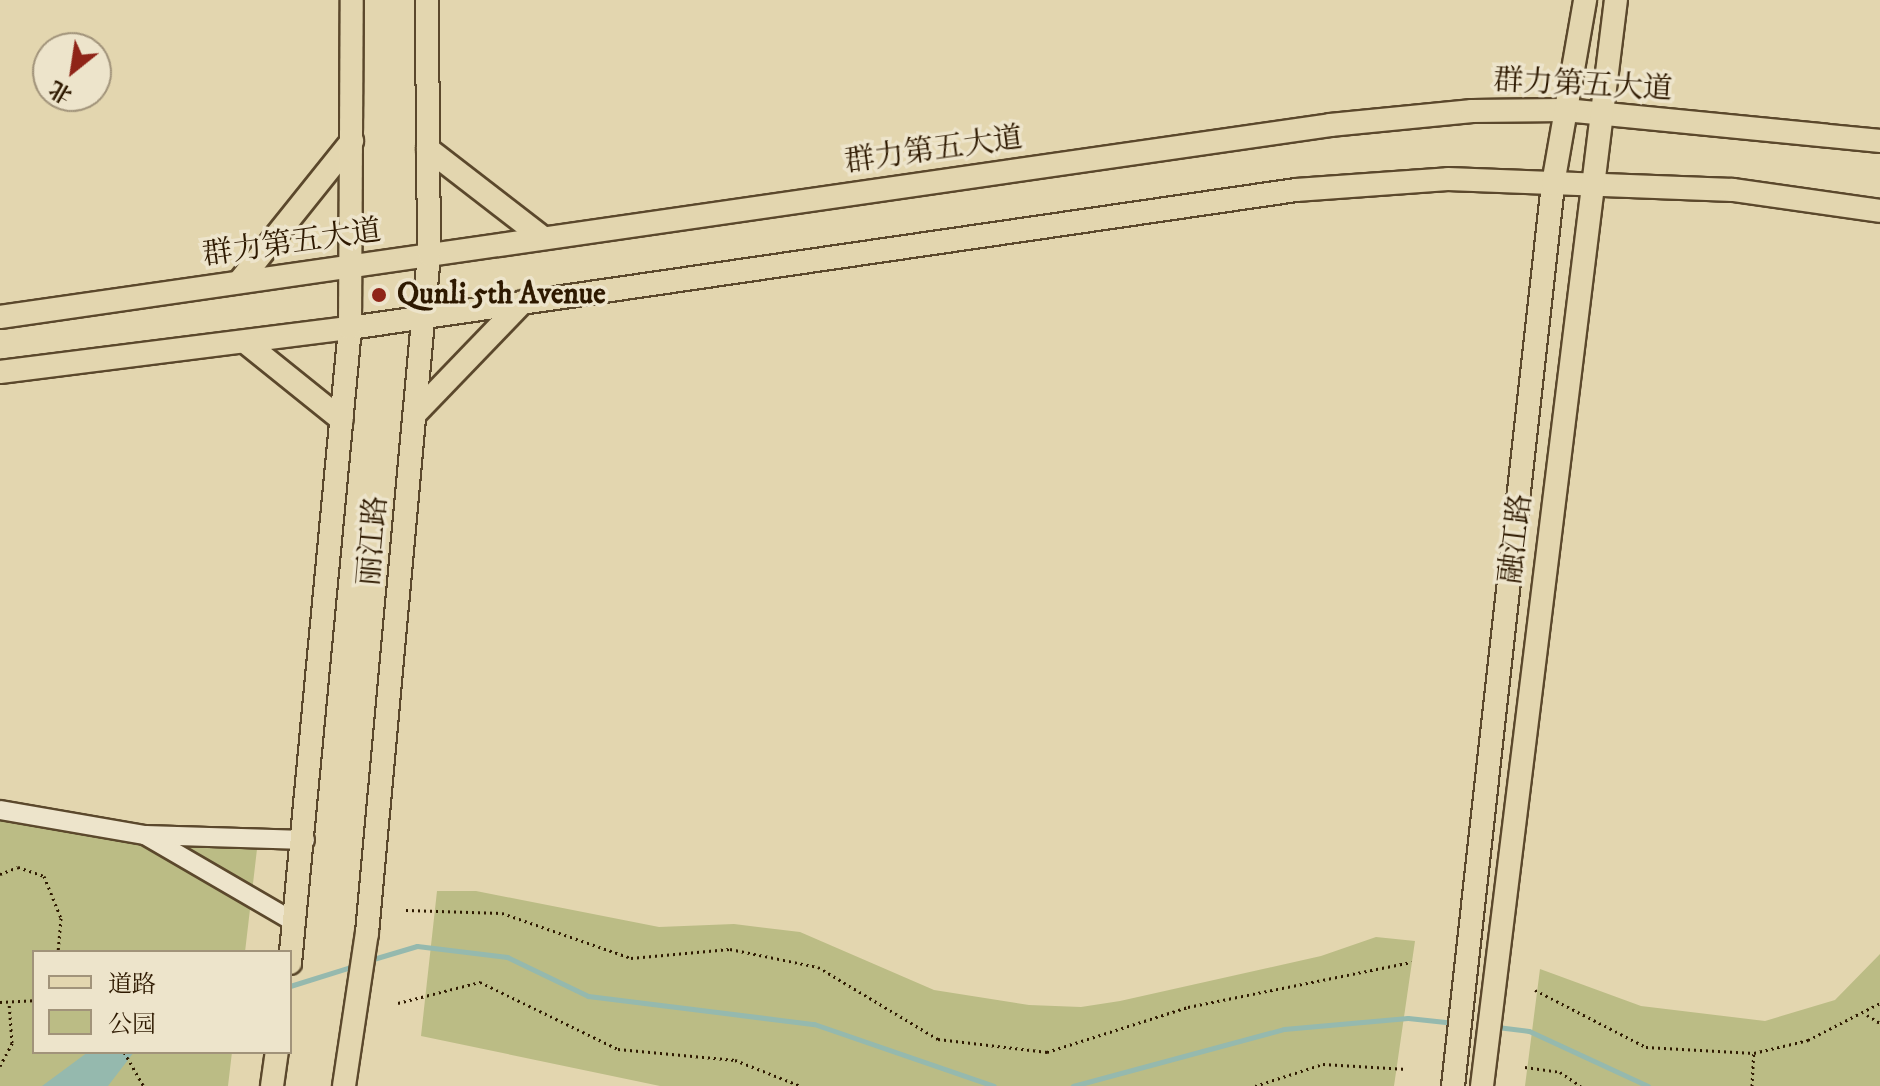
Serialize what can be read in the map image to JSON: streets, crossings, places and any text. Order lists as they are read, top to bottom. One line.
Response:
{"streets":{"main road":["群力第五大道","融江路","丽江路"]},"crossings":[["群力第五大道","融江路"],["群力第五大道","丽江路"]],"places":["Qunli 5th Avenue"],"legend":["道路","公园"],"north":"bottom left"}
